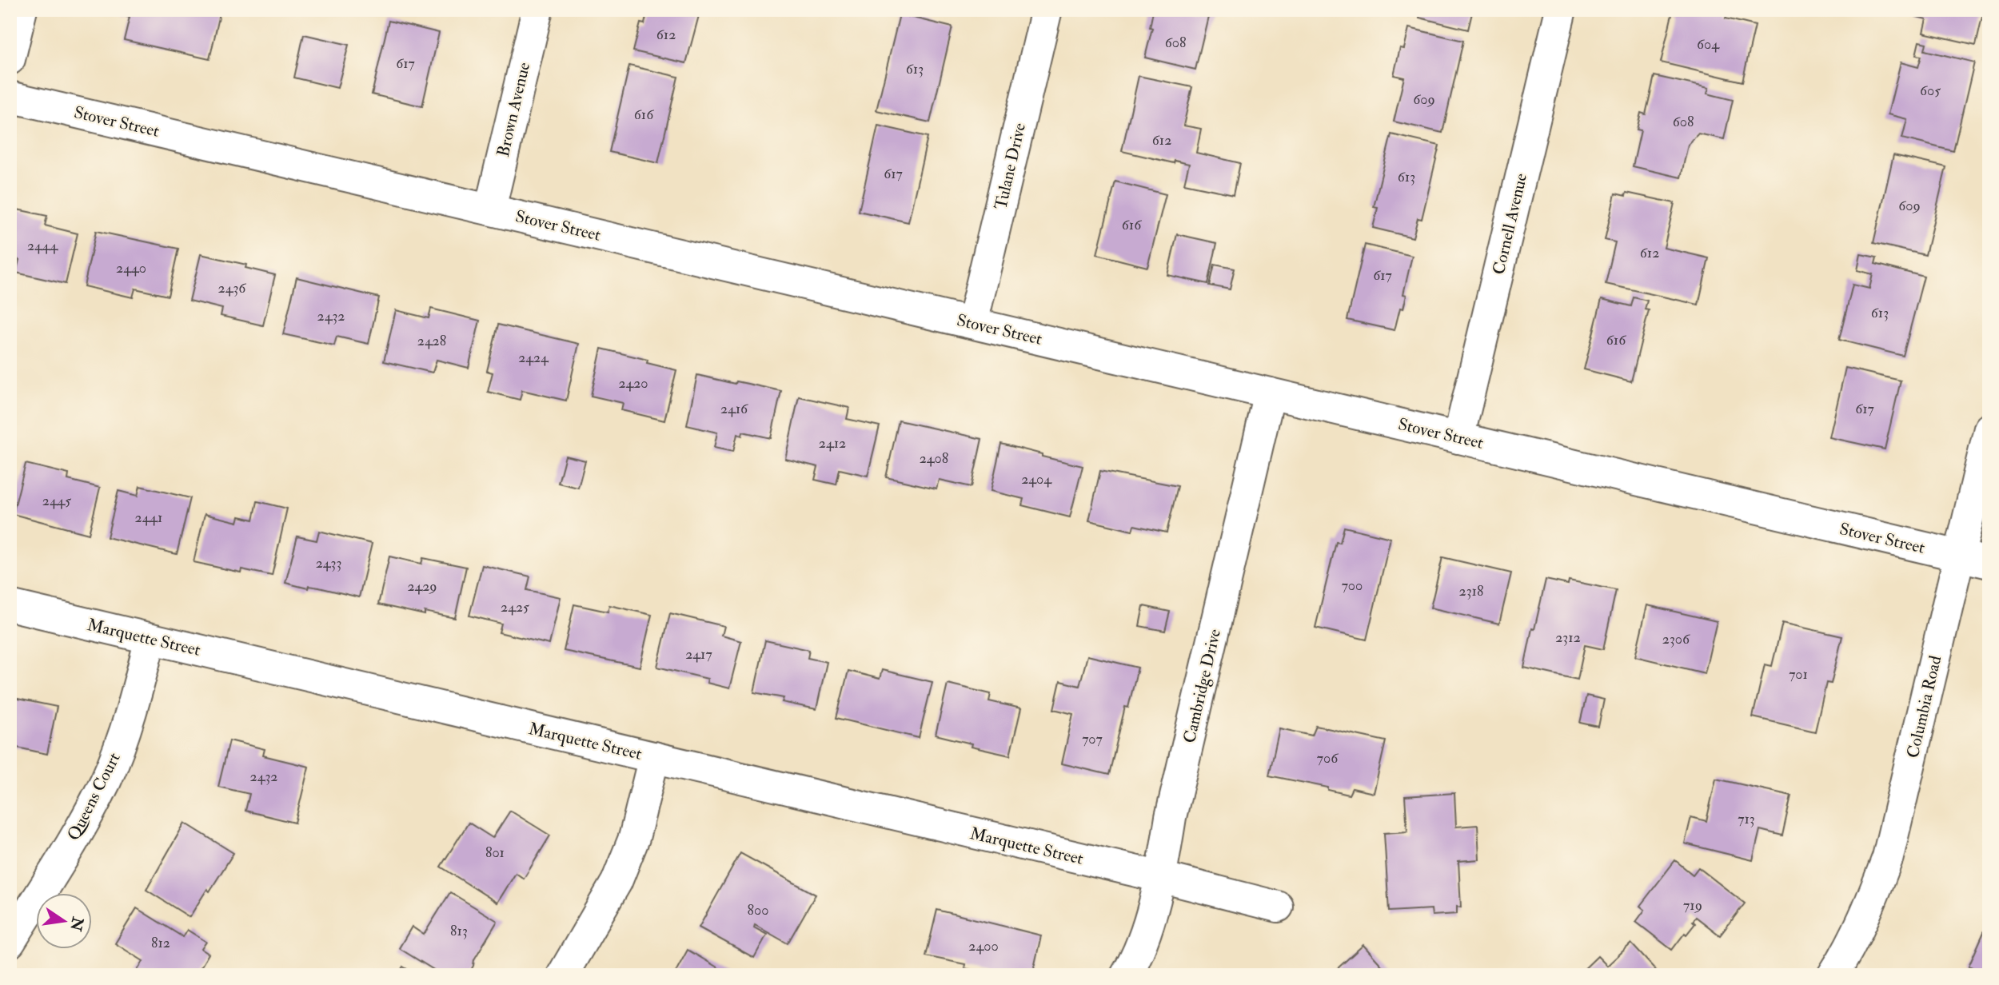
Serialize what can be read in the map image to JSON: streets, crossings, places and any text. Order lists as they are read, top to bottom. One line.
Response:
{"streets":{"street":["Brown Avenue","Stover Street","Tulane Drive","Cornell Avenue","Marquette Street","Cambridge Drive","Columbia Road","Queens Court"]},"crossings":[["Brown Avenue","Stover Street"],["Stover Street","Tulane Drive"],["Stover Street","Cornell Avenue"],["Stover Street","Cambridge Drive"],["Stover Street","Columbia Road"],["Marquette Street","Cambridge Drive"],["Marquette Street","Queens Court"]],"house_numbers":["612","608","604","617","613","605","609","616","608","612","617","613","609","616","2444","612","2440","617","2436","613","2432","616","2428","2424","2420","2416","617","2412","2408","2404","2445","2441","2433","700","2429","2318","2425","2312","2306","2417","701","707","706","2432","713","801","719","800","813","812","2400"],"north":"right"}
